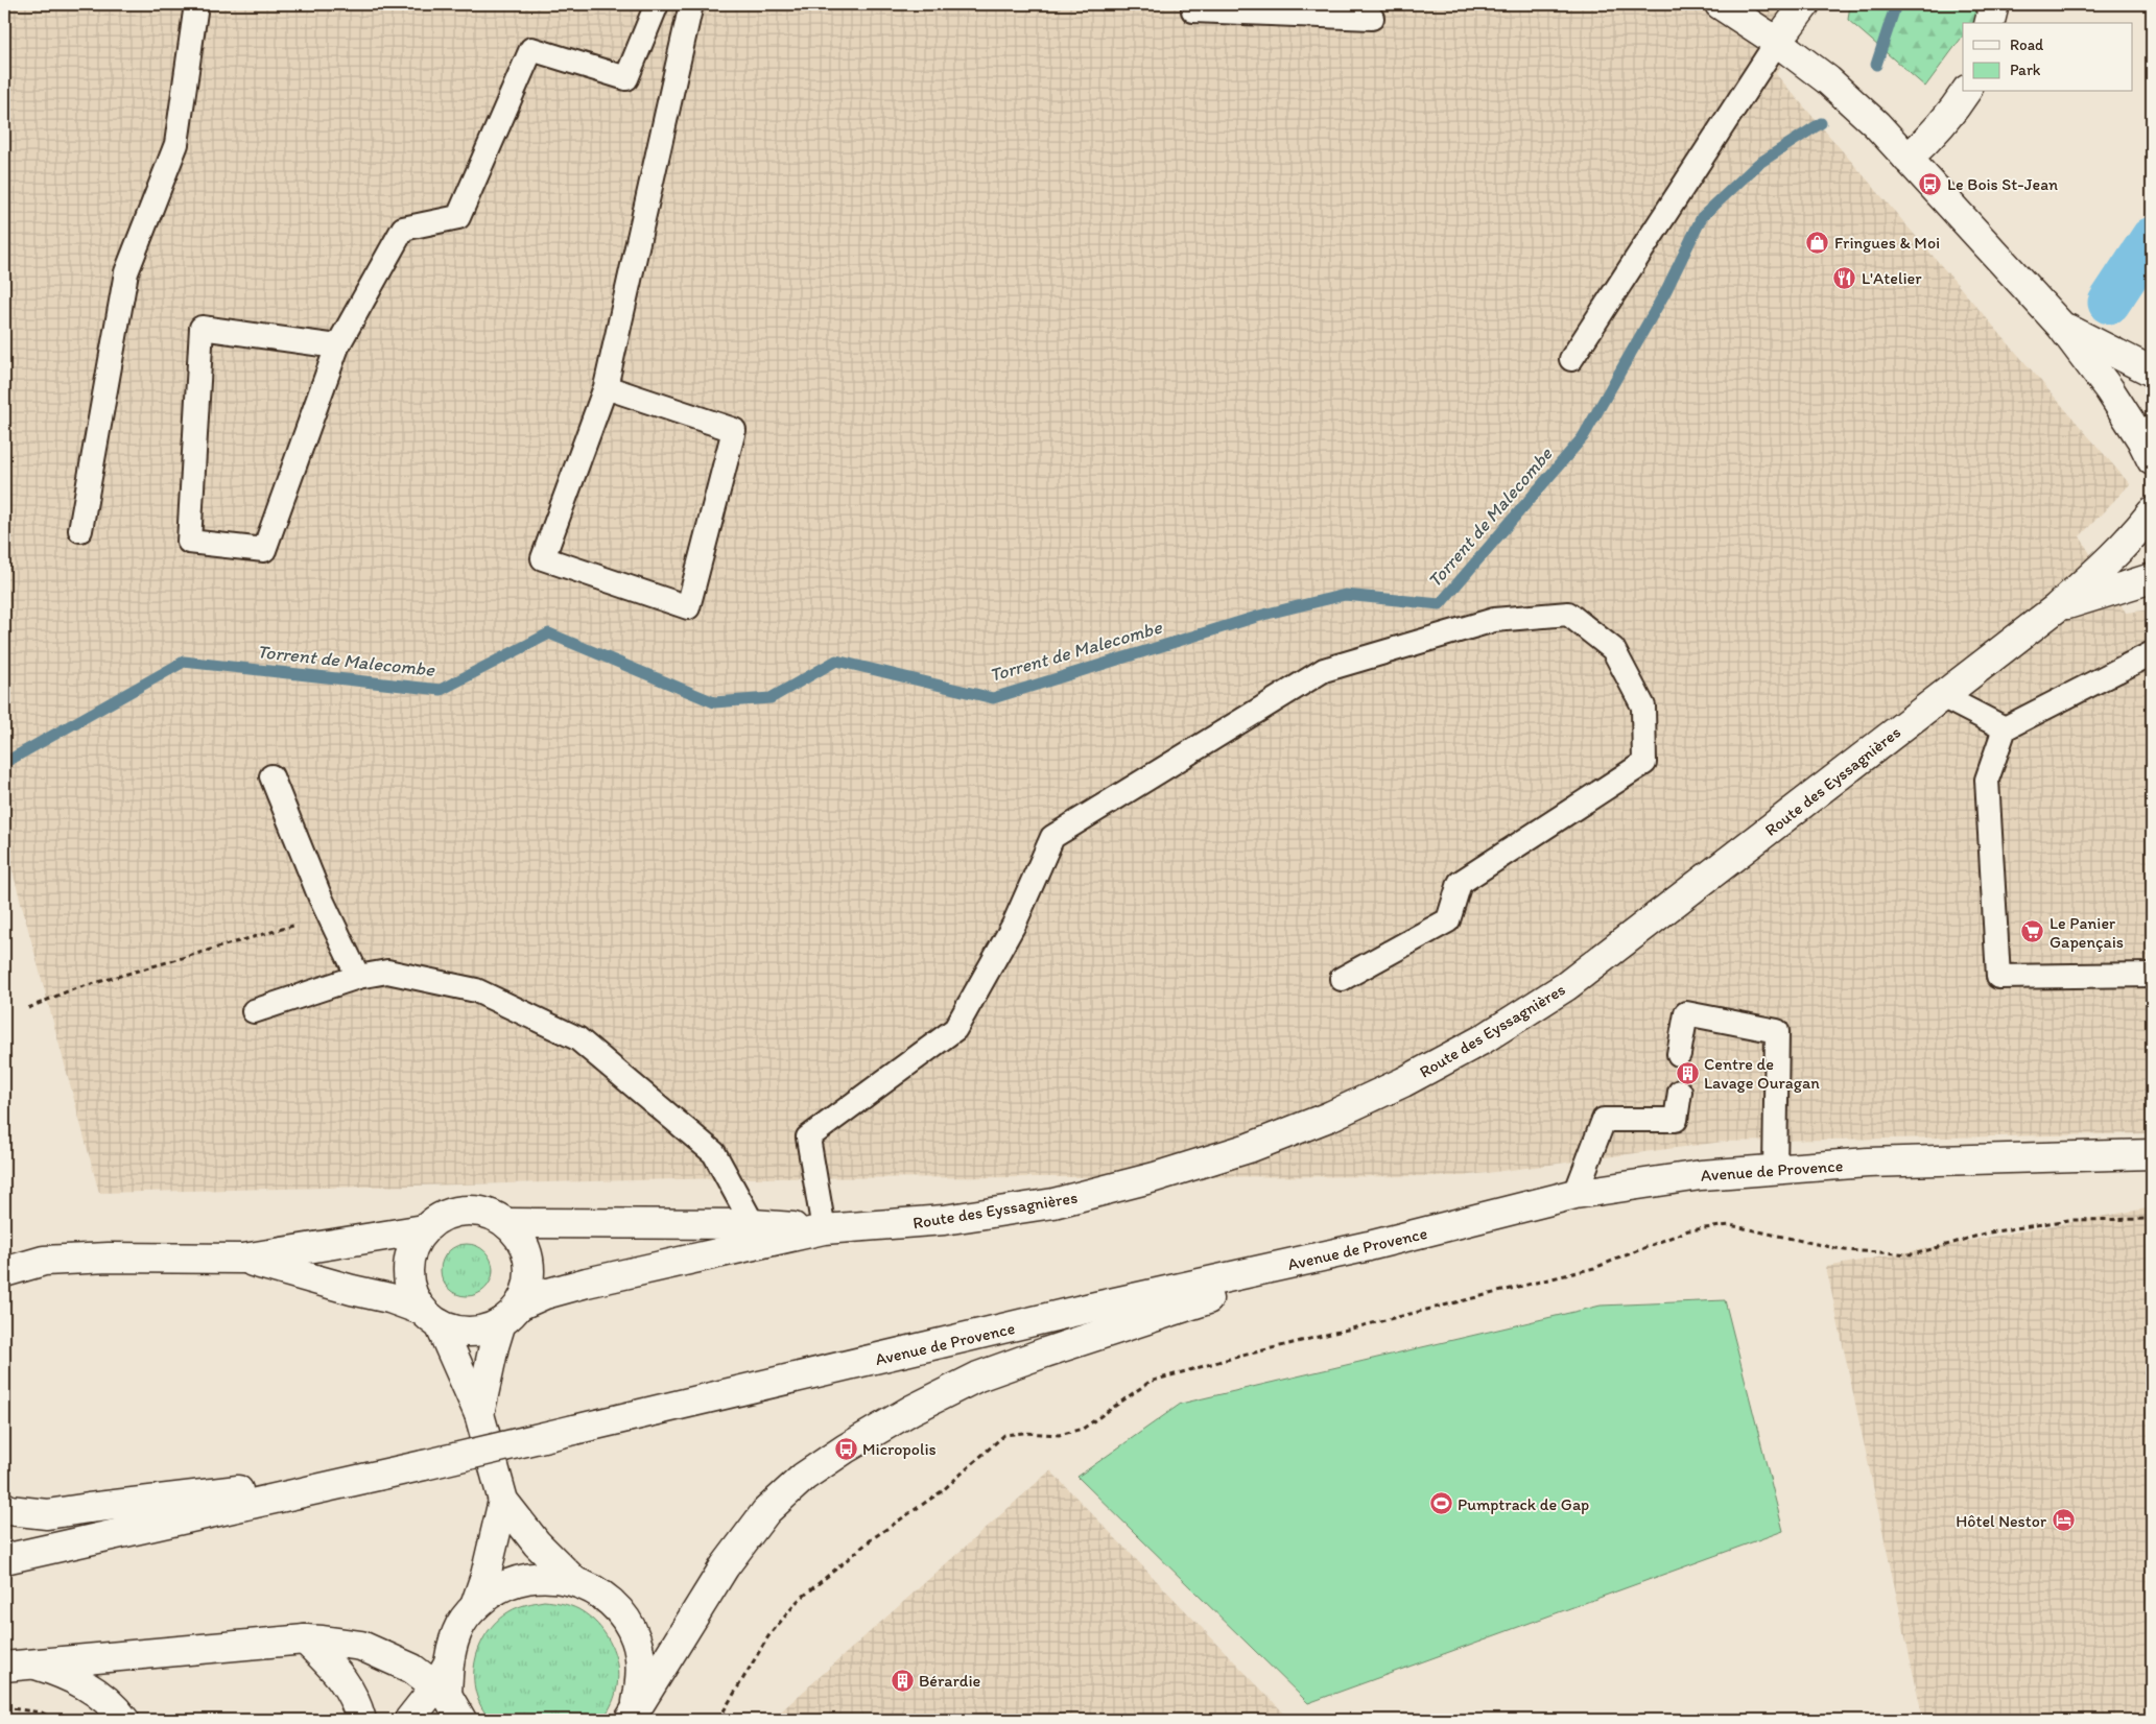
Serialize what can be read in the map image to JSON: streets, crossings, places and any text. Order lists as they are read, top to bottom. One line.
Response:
{"streets":{"main road":["Route des Eyssagnières","Avenue de Provence"]},"water":["Torrent de Malecombe"],"places":{"bus stop":["Le Bois St-Jean","Micropolis"],"shop":["Fringues & Moi"],"restaurant":["L'Atelier"],"supermarket":["Le Panier Gapençais"],"building":["Centre de Lavage Ouragan","Bérardie"],"sports":["Pumptrack de Gap"],"hotel":["Hôtel Nestor"]},"legend":["Road","Park"]}
